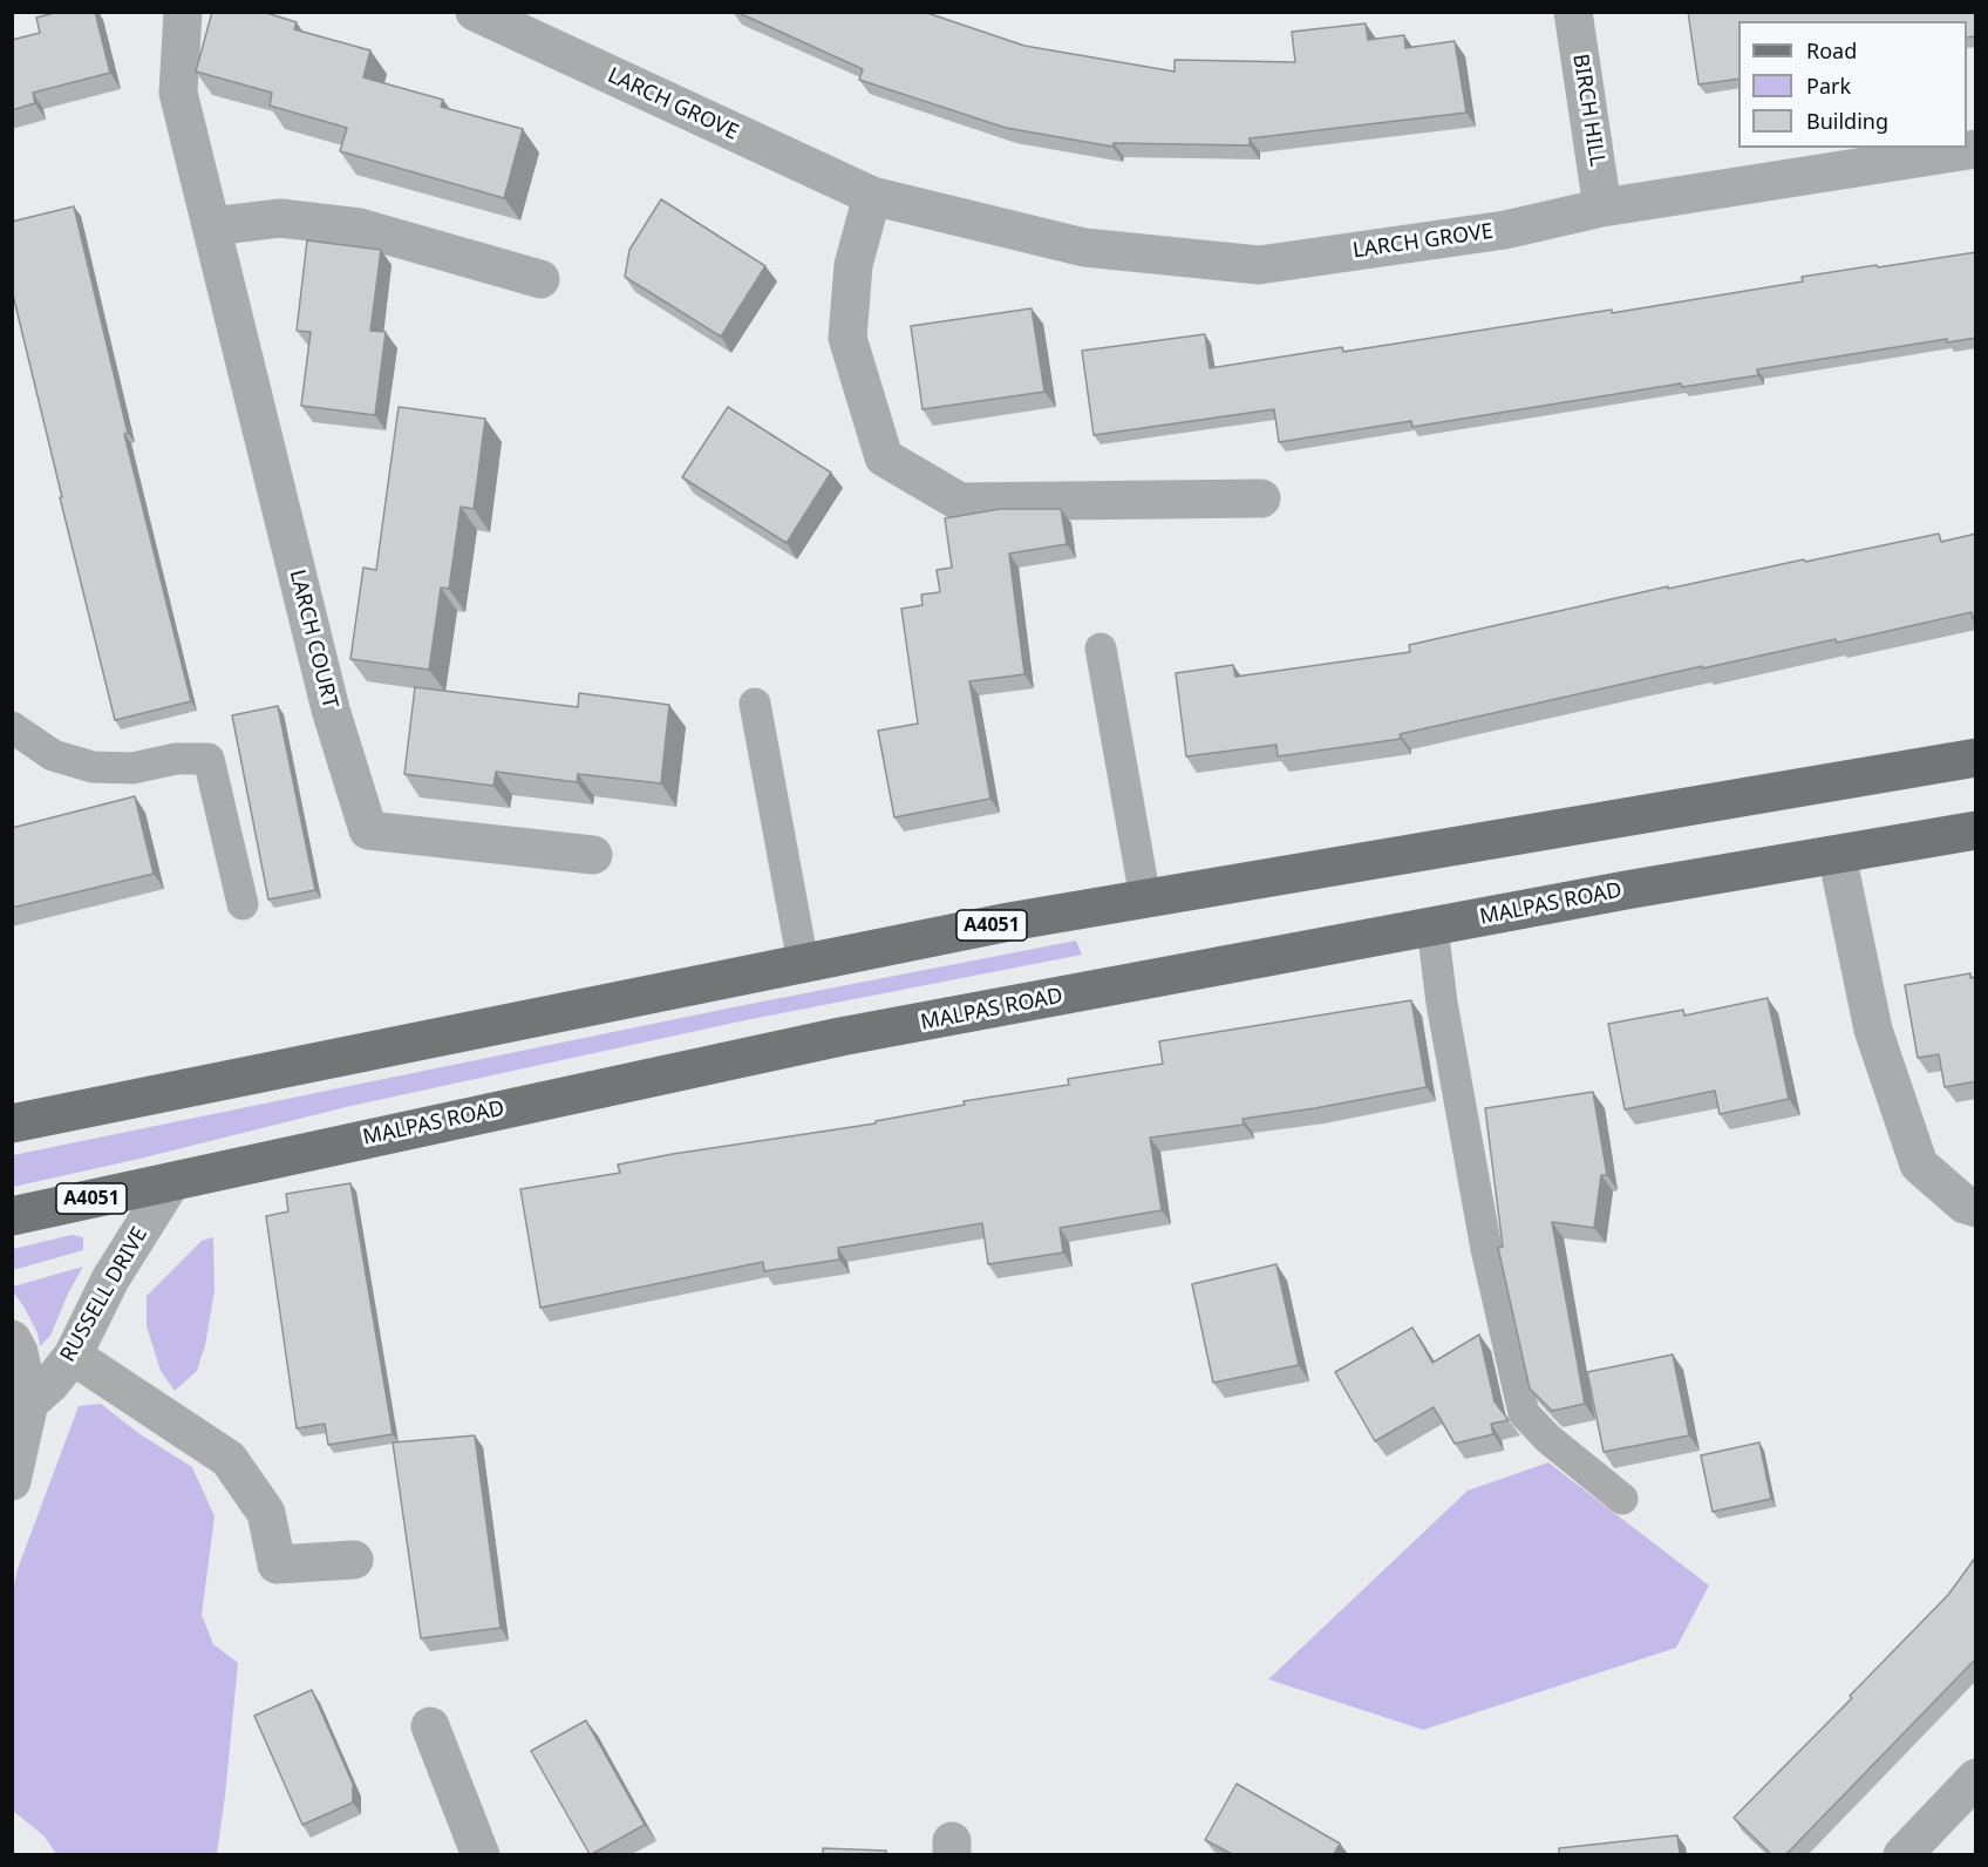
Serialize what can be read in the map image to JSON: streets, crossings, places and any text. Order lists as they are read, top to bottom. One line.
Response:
{"streets":{"main road":["MALPAS ROAD","A4051"],"street":["LARCH GROVE","BIRCH HILL","LARCH COURT","RUSSELL DRIVE"]},"crossings":[["LARCH GROVE","BIRCH HILL"],["MALPAS ROAD","RUSSELL DRIVE"]],"legend":["Road","Park","Building"]}
